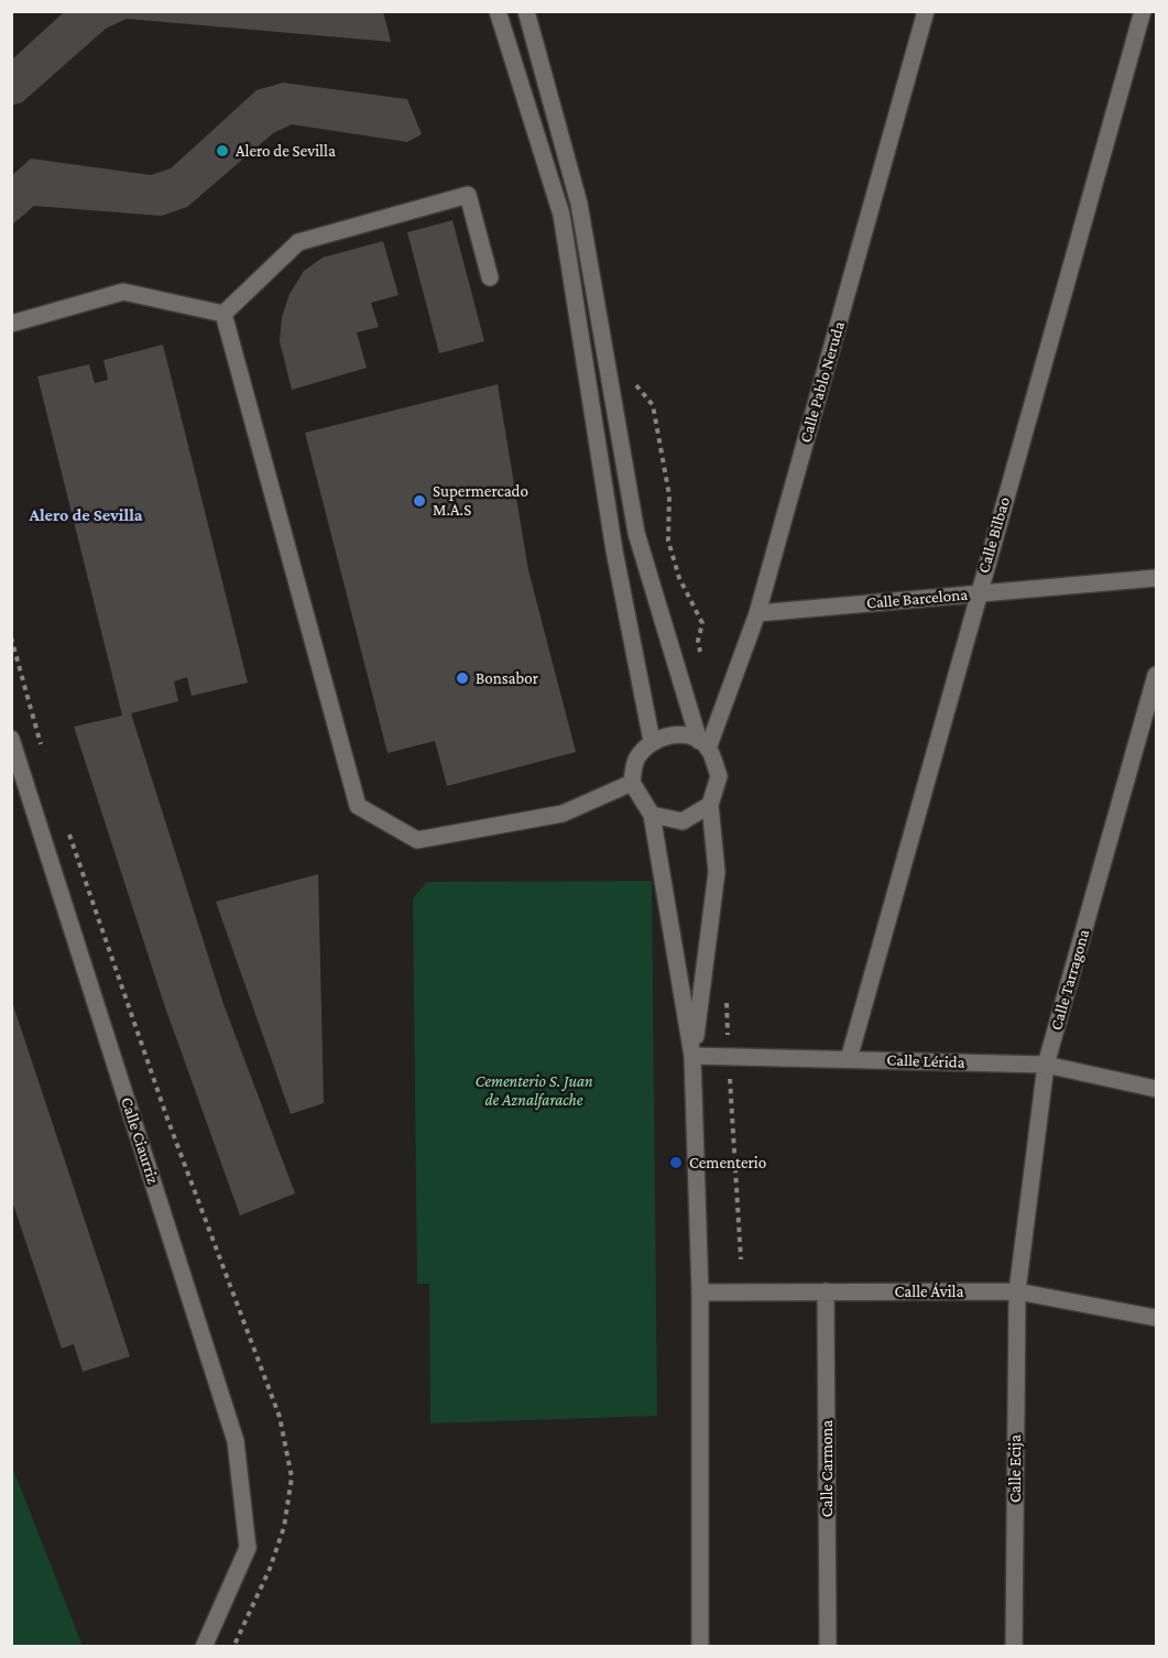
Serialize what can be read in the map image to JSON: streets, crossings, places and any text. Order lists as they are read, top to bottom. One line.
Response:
{"streets":{"street":["Calle Pablo Neruda","Calle Bilbao","Calle Barcelona","Calle Tarragona","Calle Lérida","Calle Ciaurriz","Calle Ávila","Calle Carmona","Calle Ecija"]},"crossings":[["Calle Pablo Neruda","Calle Barcelona"],["Calle Bilbao","Calle Barcelona"],["Calle Bilbao","Calle Lérida"],["Calle Tarragona","Calle Lérida"],["Calle Tarragona","Calle Ávila"],["Calle Tarragona","Calle Ecija"],["Calle Ávila","Calle Carmona"],["Calle Ávila","Calle Ecija"]],"districts":["Alero de Sevilla"],"parks":["Cementerio S. Juan de Aznalfarache"],"places":["Alero de Sevilla","Supermercado M.A.S","Bonsabor","Cementerio"]}
